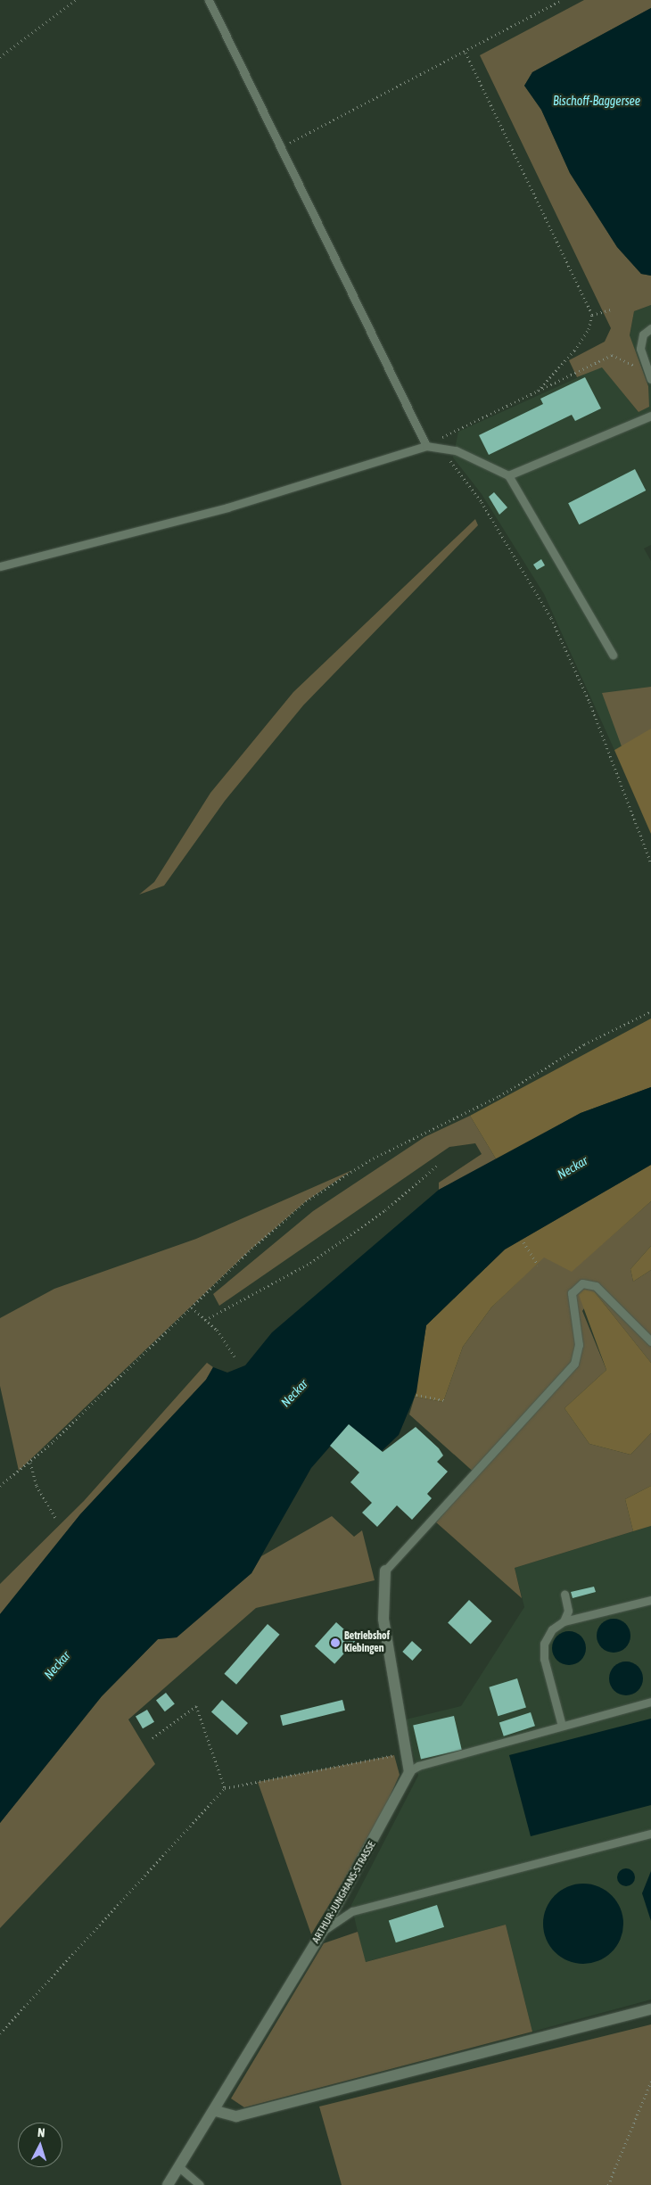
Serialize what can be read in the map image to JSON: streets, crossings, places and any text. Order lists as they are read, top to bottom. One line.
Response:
{"streets":{"street":["ARTHUR-JUNGHANS-STRASSE"]},"water":["Bischoff-Baggersee","Neckar"],"places":["Betriebshof Kiebingen"],"north":"top"}
